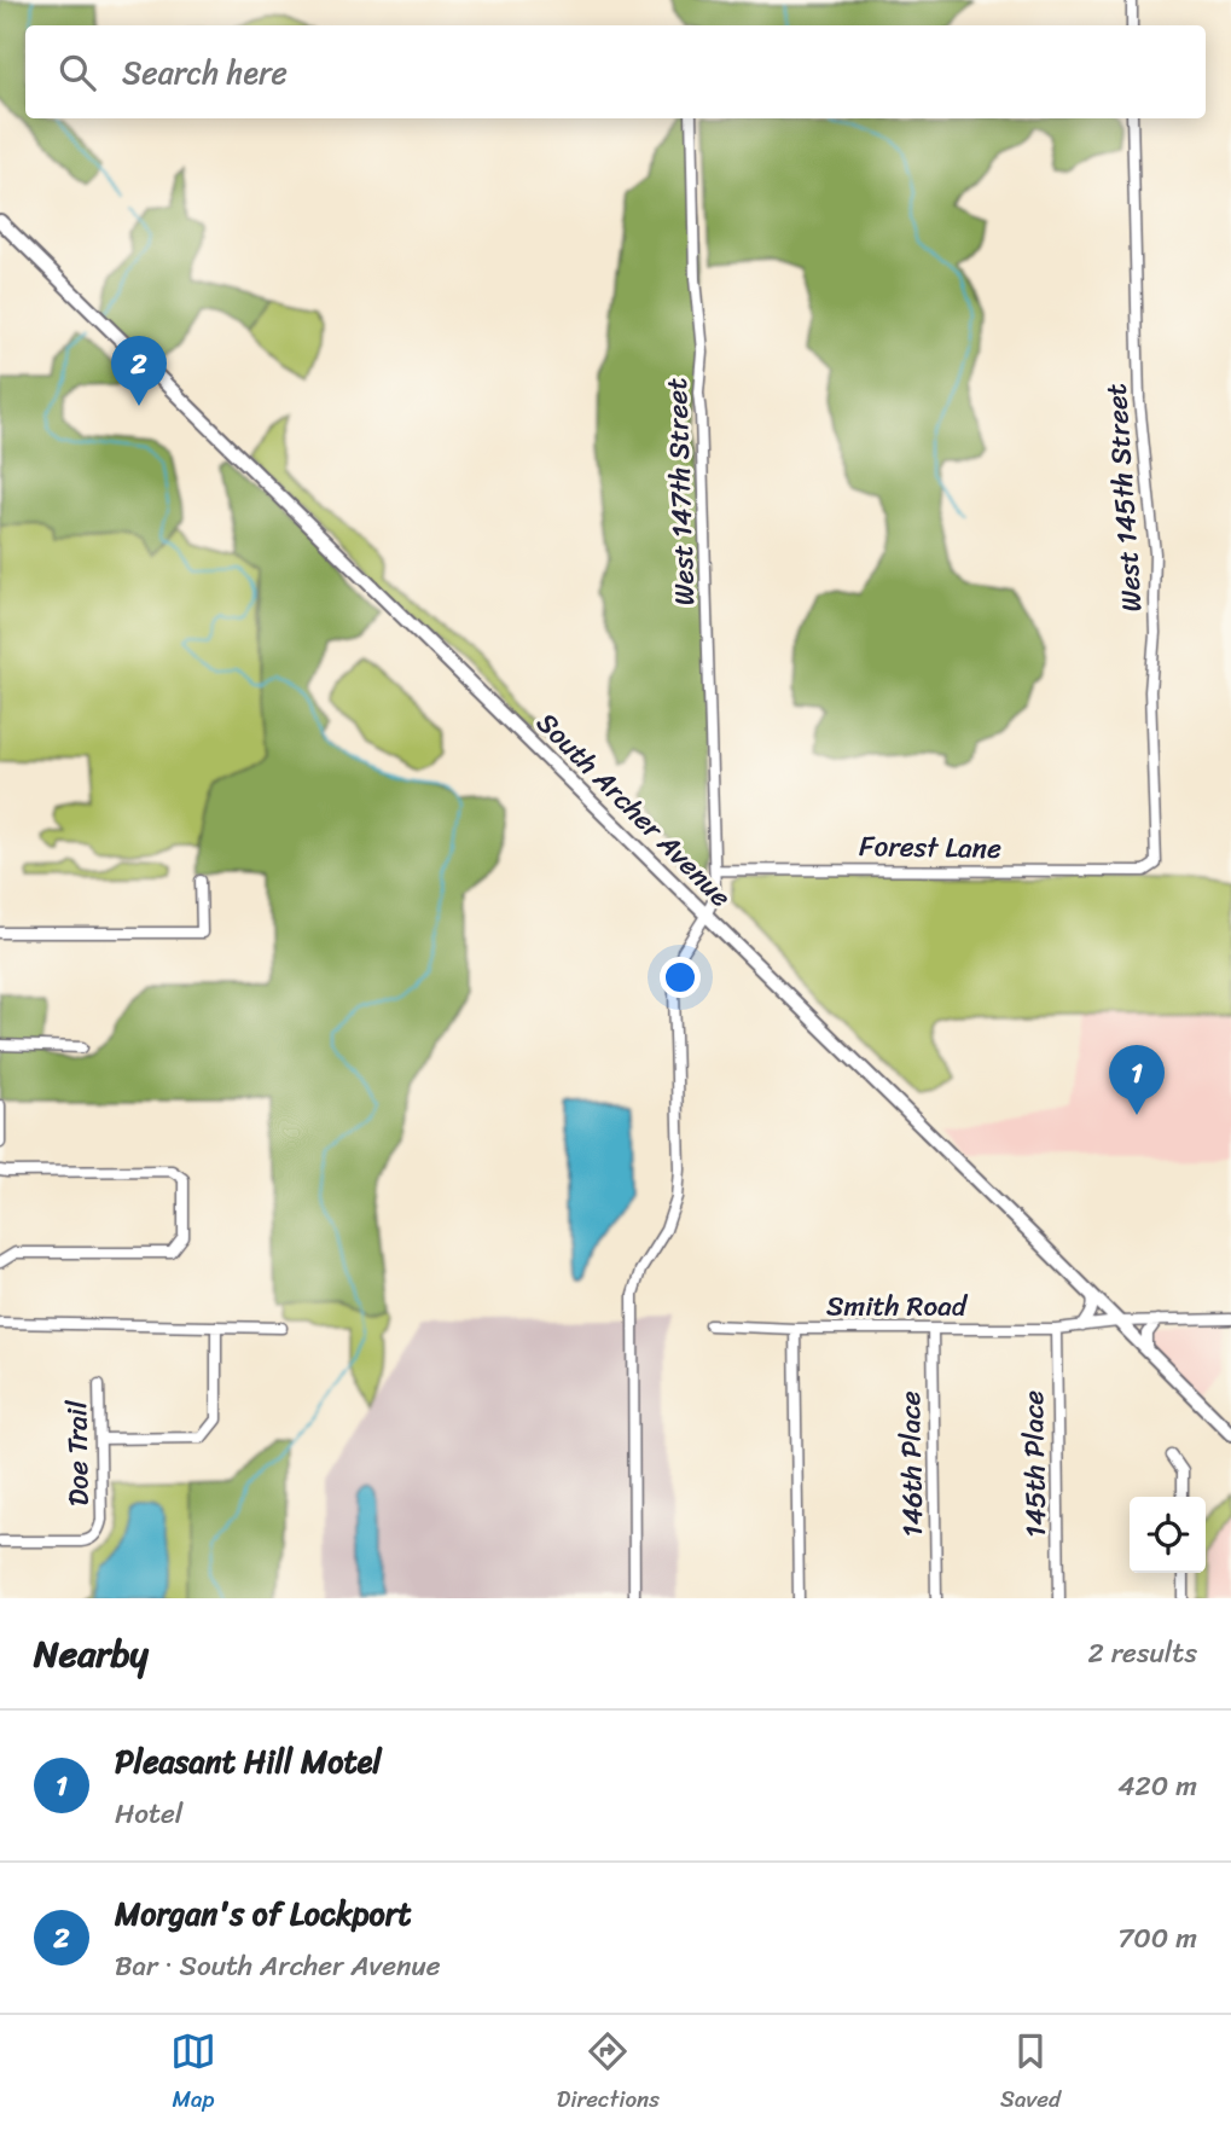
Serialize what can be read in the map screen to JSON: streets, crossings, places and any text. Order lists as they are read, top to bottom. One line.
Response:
{"streets":{"main road":["South Archer Avenue"],"street":["West 147th Street","West 145th Street","Forest Lane","Smith Road","Doe Trail","146th Place","145th Place"]},"crossings":[["West 147th Street","South Archer Avenue"],["West 147th Street","Forest Lane"],["West 145th Street","Forest Lane"],["South Archer Avenue","Smith Road"],["Smith Road","146th Place"],["Smith Road","145th Place"]],"page":{"search":"Search here","pins":["2","1"],"heading":["Nearby","2 results"],"list":[{"mark":"1","name":"Pleasant Hill Motel","note":"Hotel","value":"420 m"},{"mark":"2","name":"Morgan's of Lockport","note":"Bar · South Archer Avenue","value":"700 m"}],"nav":["Map","Directions","Saved"]}}
